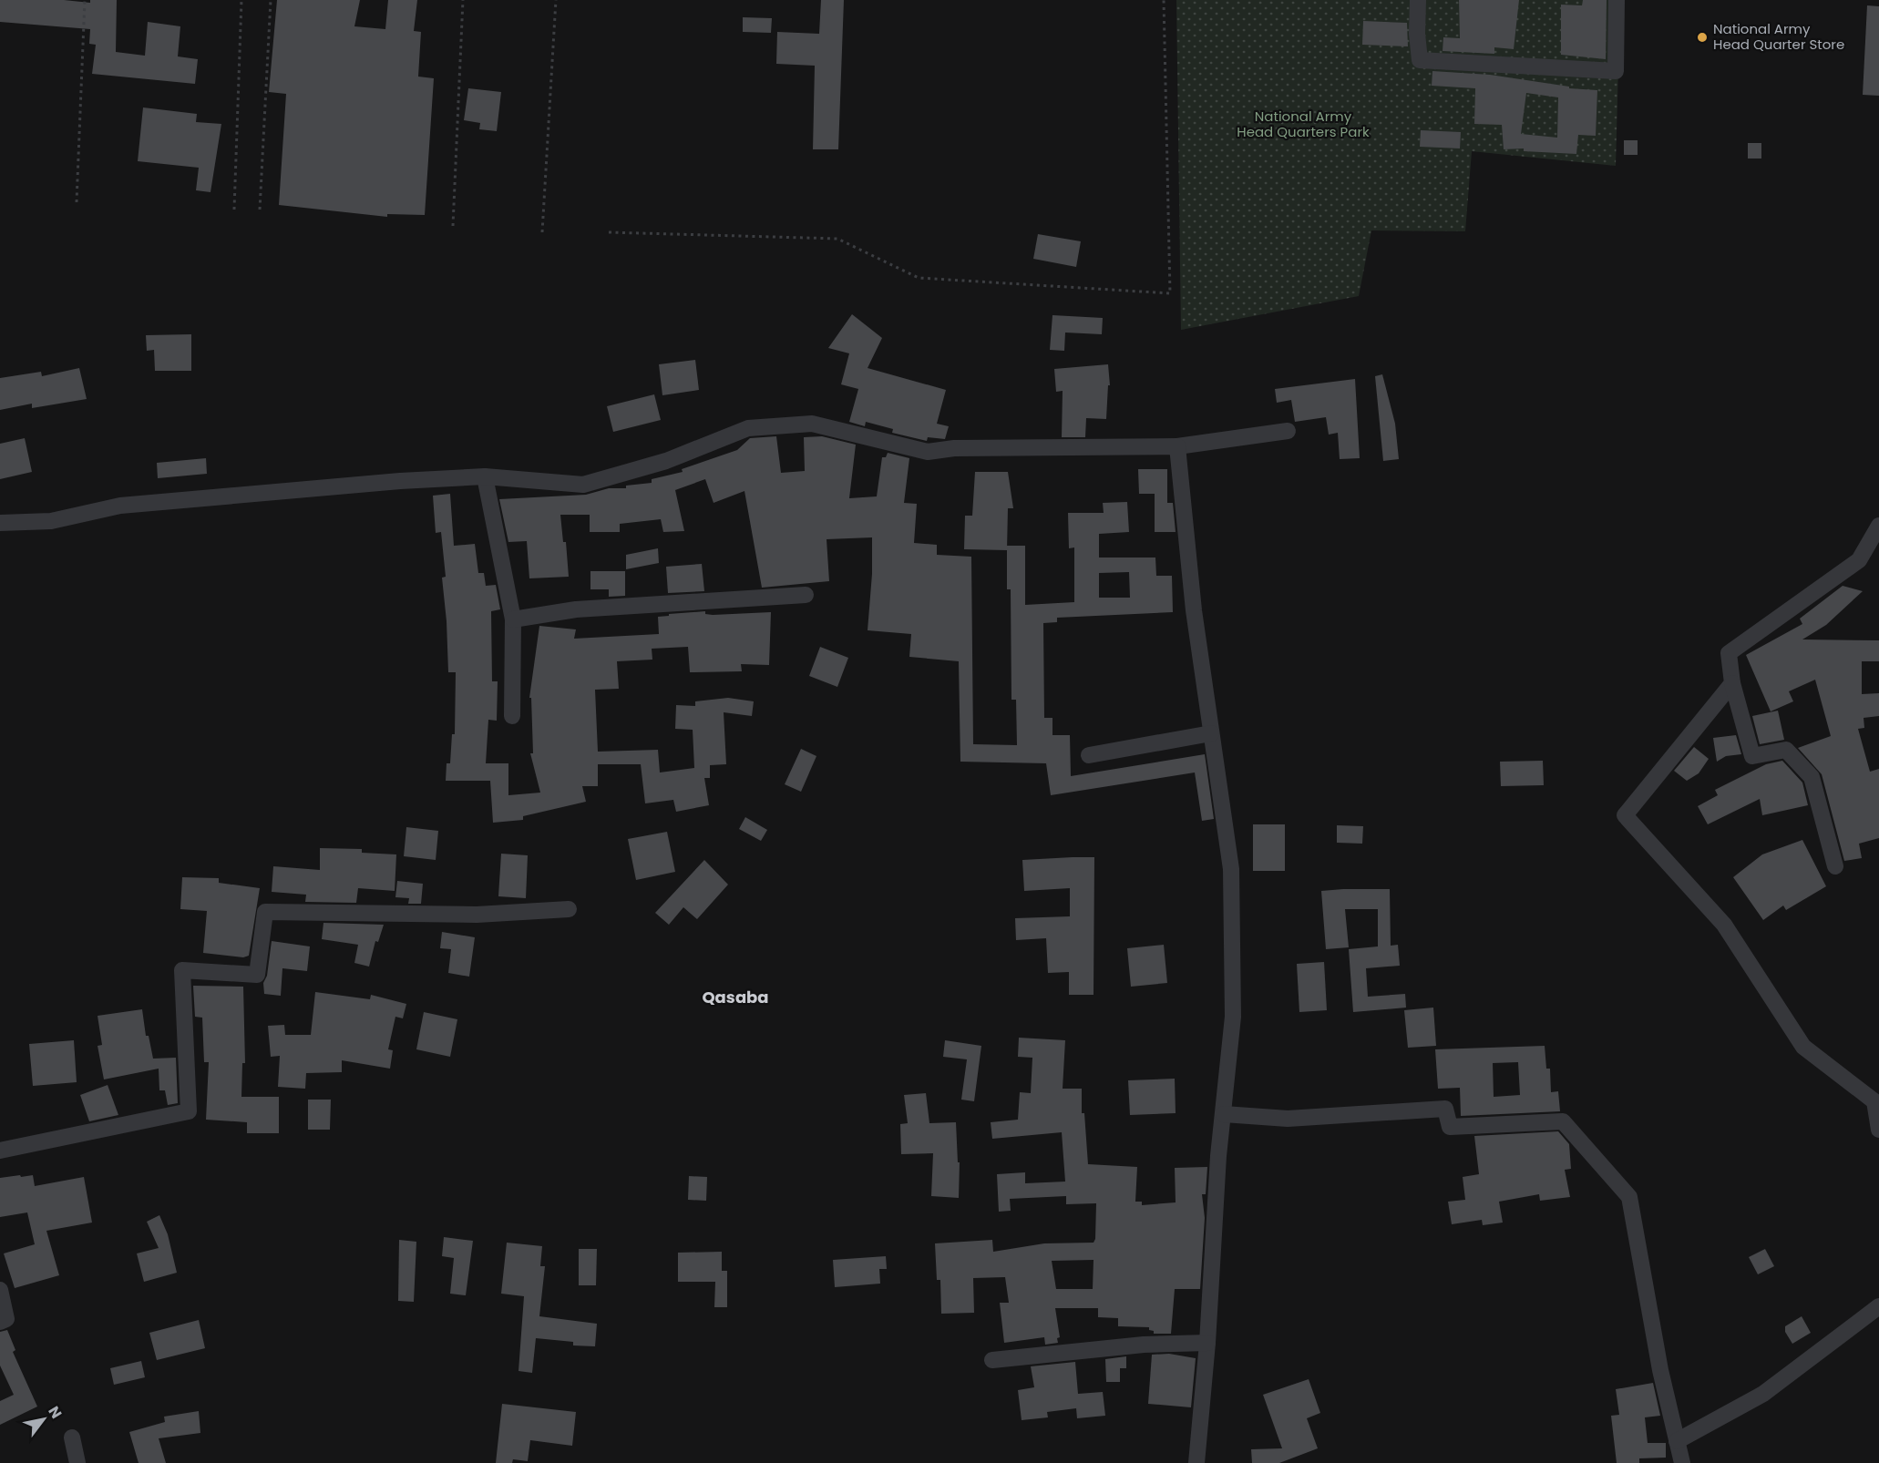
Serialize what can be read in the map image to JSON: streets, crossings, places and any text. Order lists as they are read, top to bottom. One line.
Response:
{"districts":["Qasaba"],"parks":["National Army Head Quarters Park"],"places":["National Army Head Quarter Store"],"north":"top right"}
